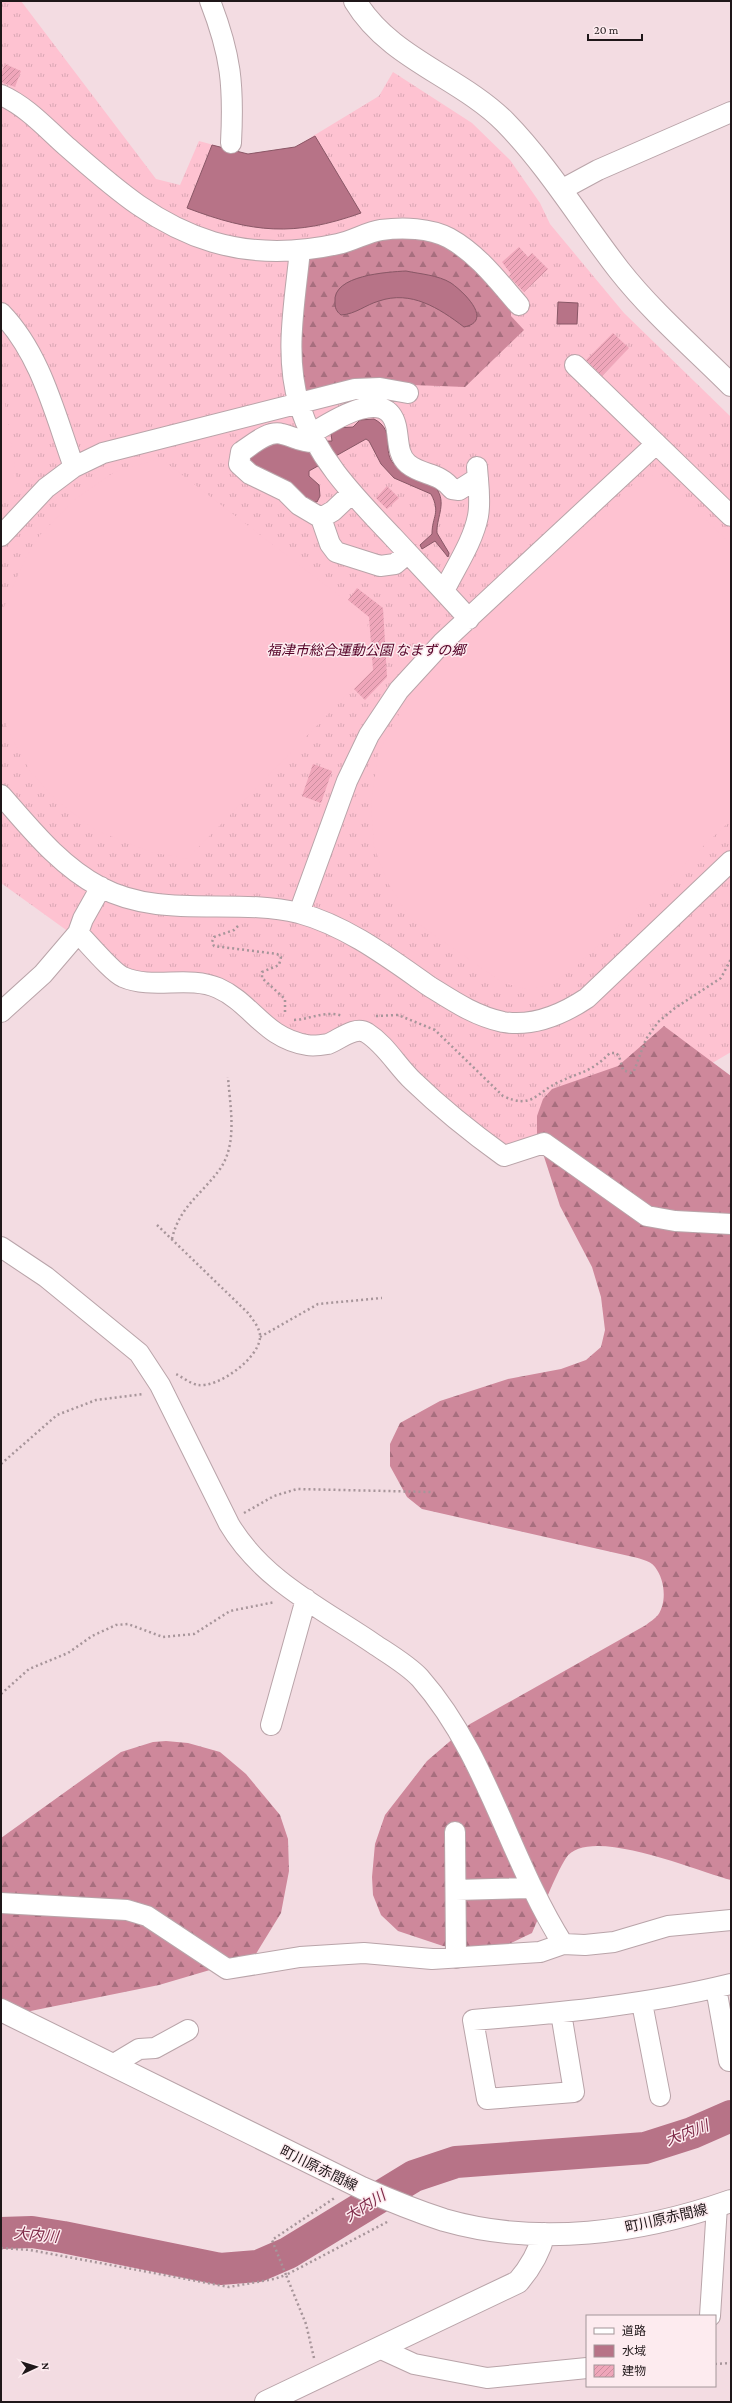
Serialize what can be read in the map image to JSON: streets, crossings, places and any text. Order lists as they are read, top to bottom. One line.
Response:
{"streets":{"street":["町川原赤間線"]},"water":["大内川"],"parks":["福津市総合運動公園 なまずの郷"],"legend":["道路","水域","建物"],"scale_bar":"20 m","north":"right"}
